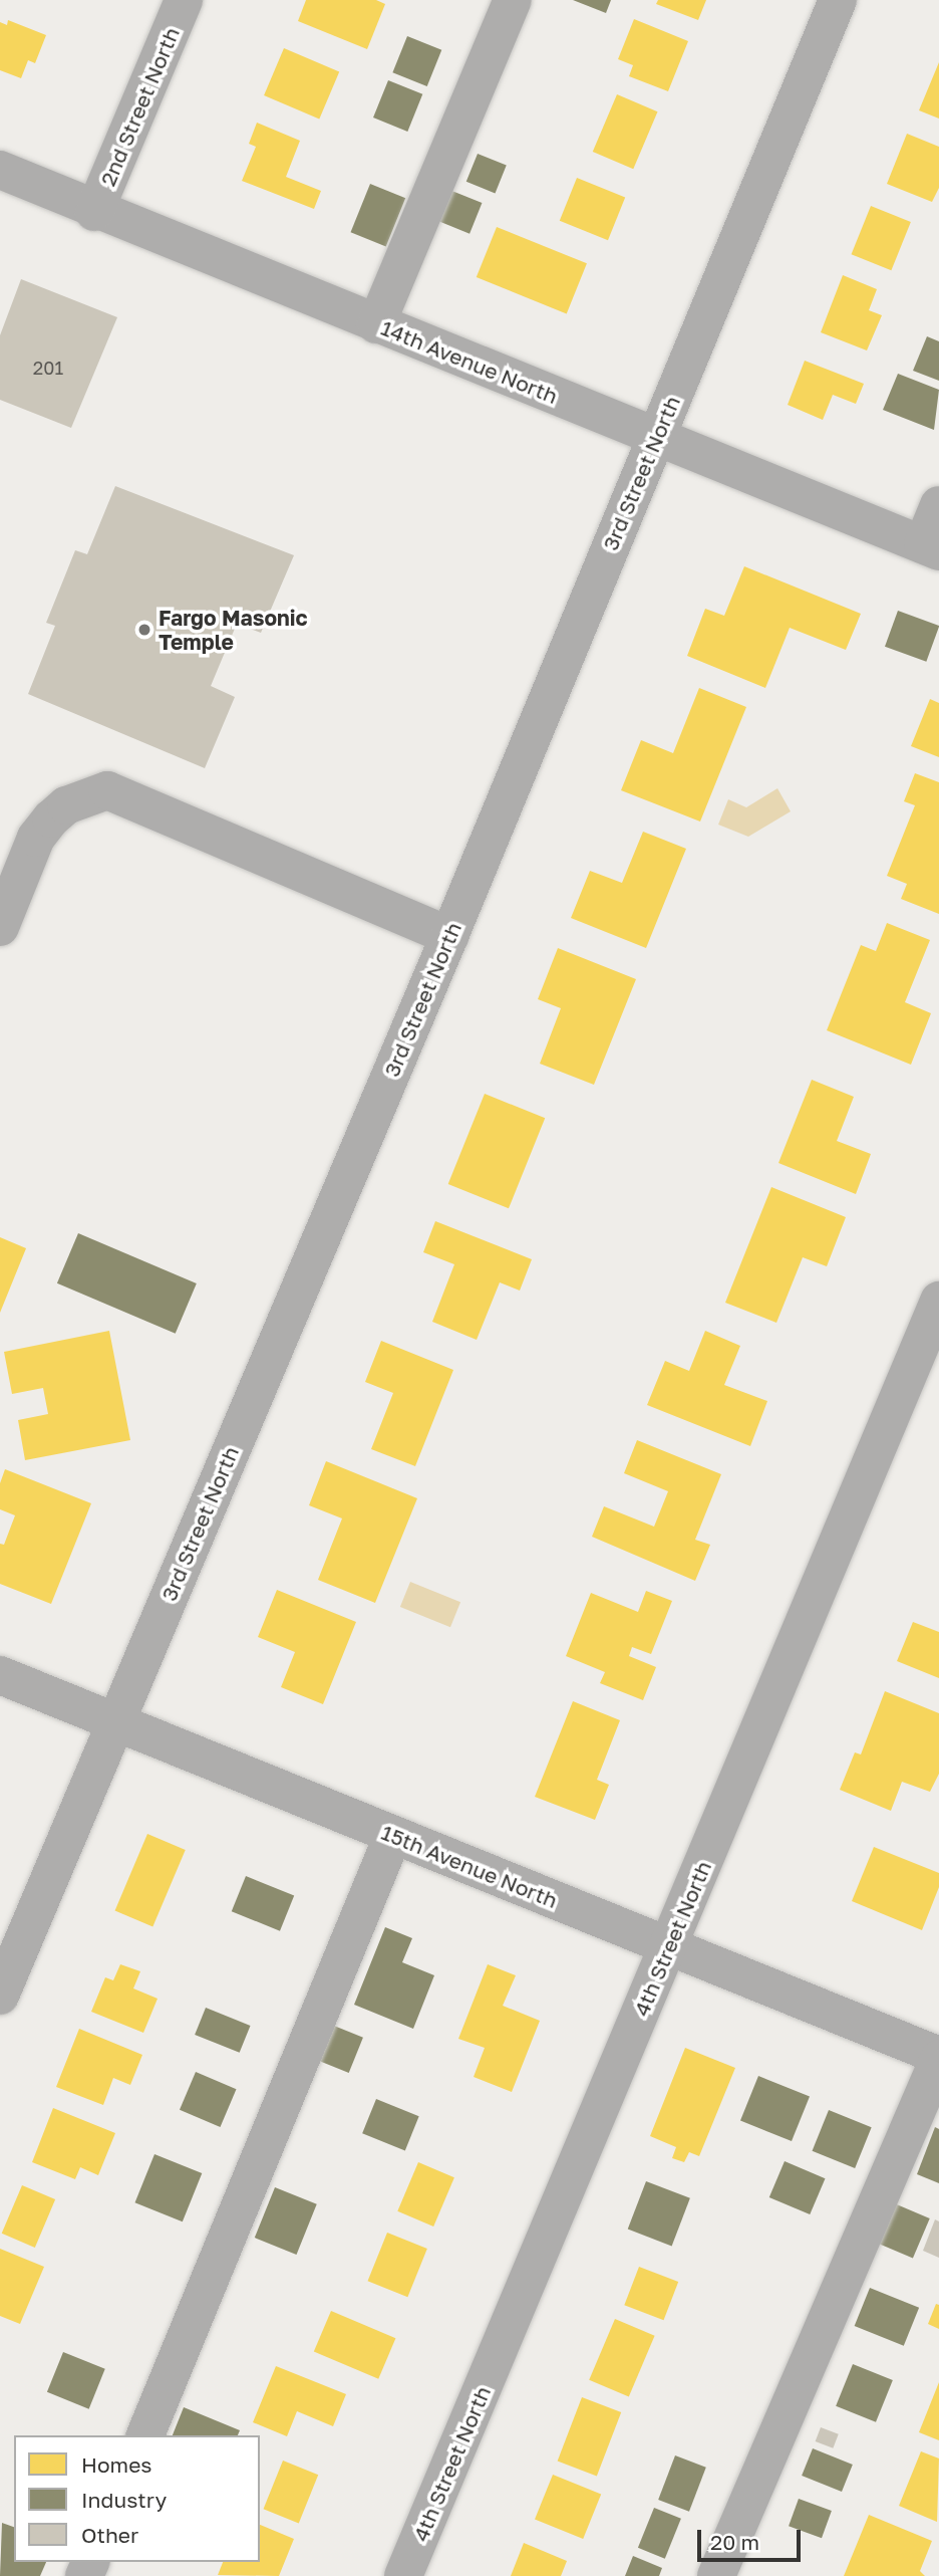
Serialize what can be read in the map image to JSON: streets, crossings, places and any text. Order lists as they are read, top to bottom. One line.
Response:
{"streets":{"street":["2nd Street North","14th Avenue North","3rd Street North","15th Avenue North","4th Street North"]},"crossings":[["2nd Street North","14th Avenue North"],["14th Avenue North","3rd Street North"],["3rd Street North","15th Avenue North"],["15th Avenue North","4th Street North"]],"places":["Fargo Masonic Temple"],"house_numbers":["201"],"legend":["Homes","Industry","Other"],"scale_bar":"20 m"}
